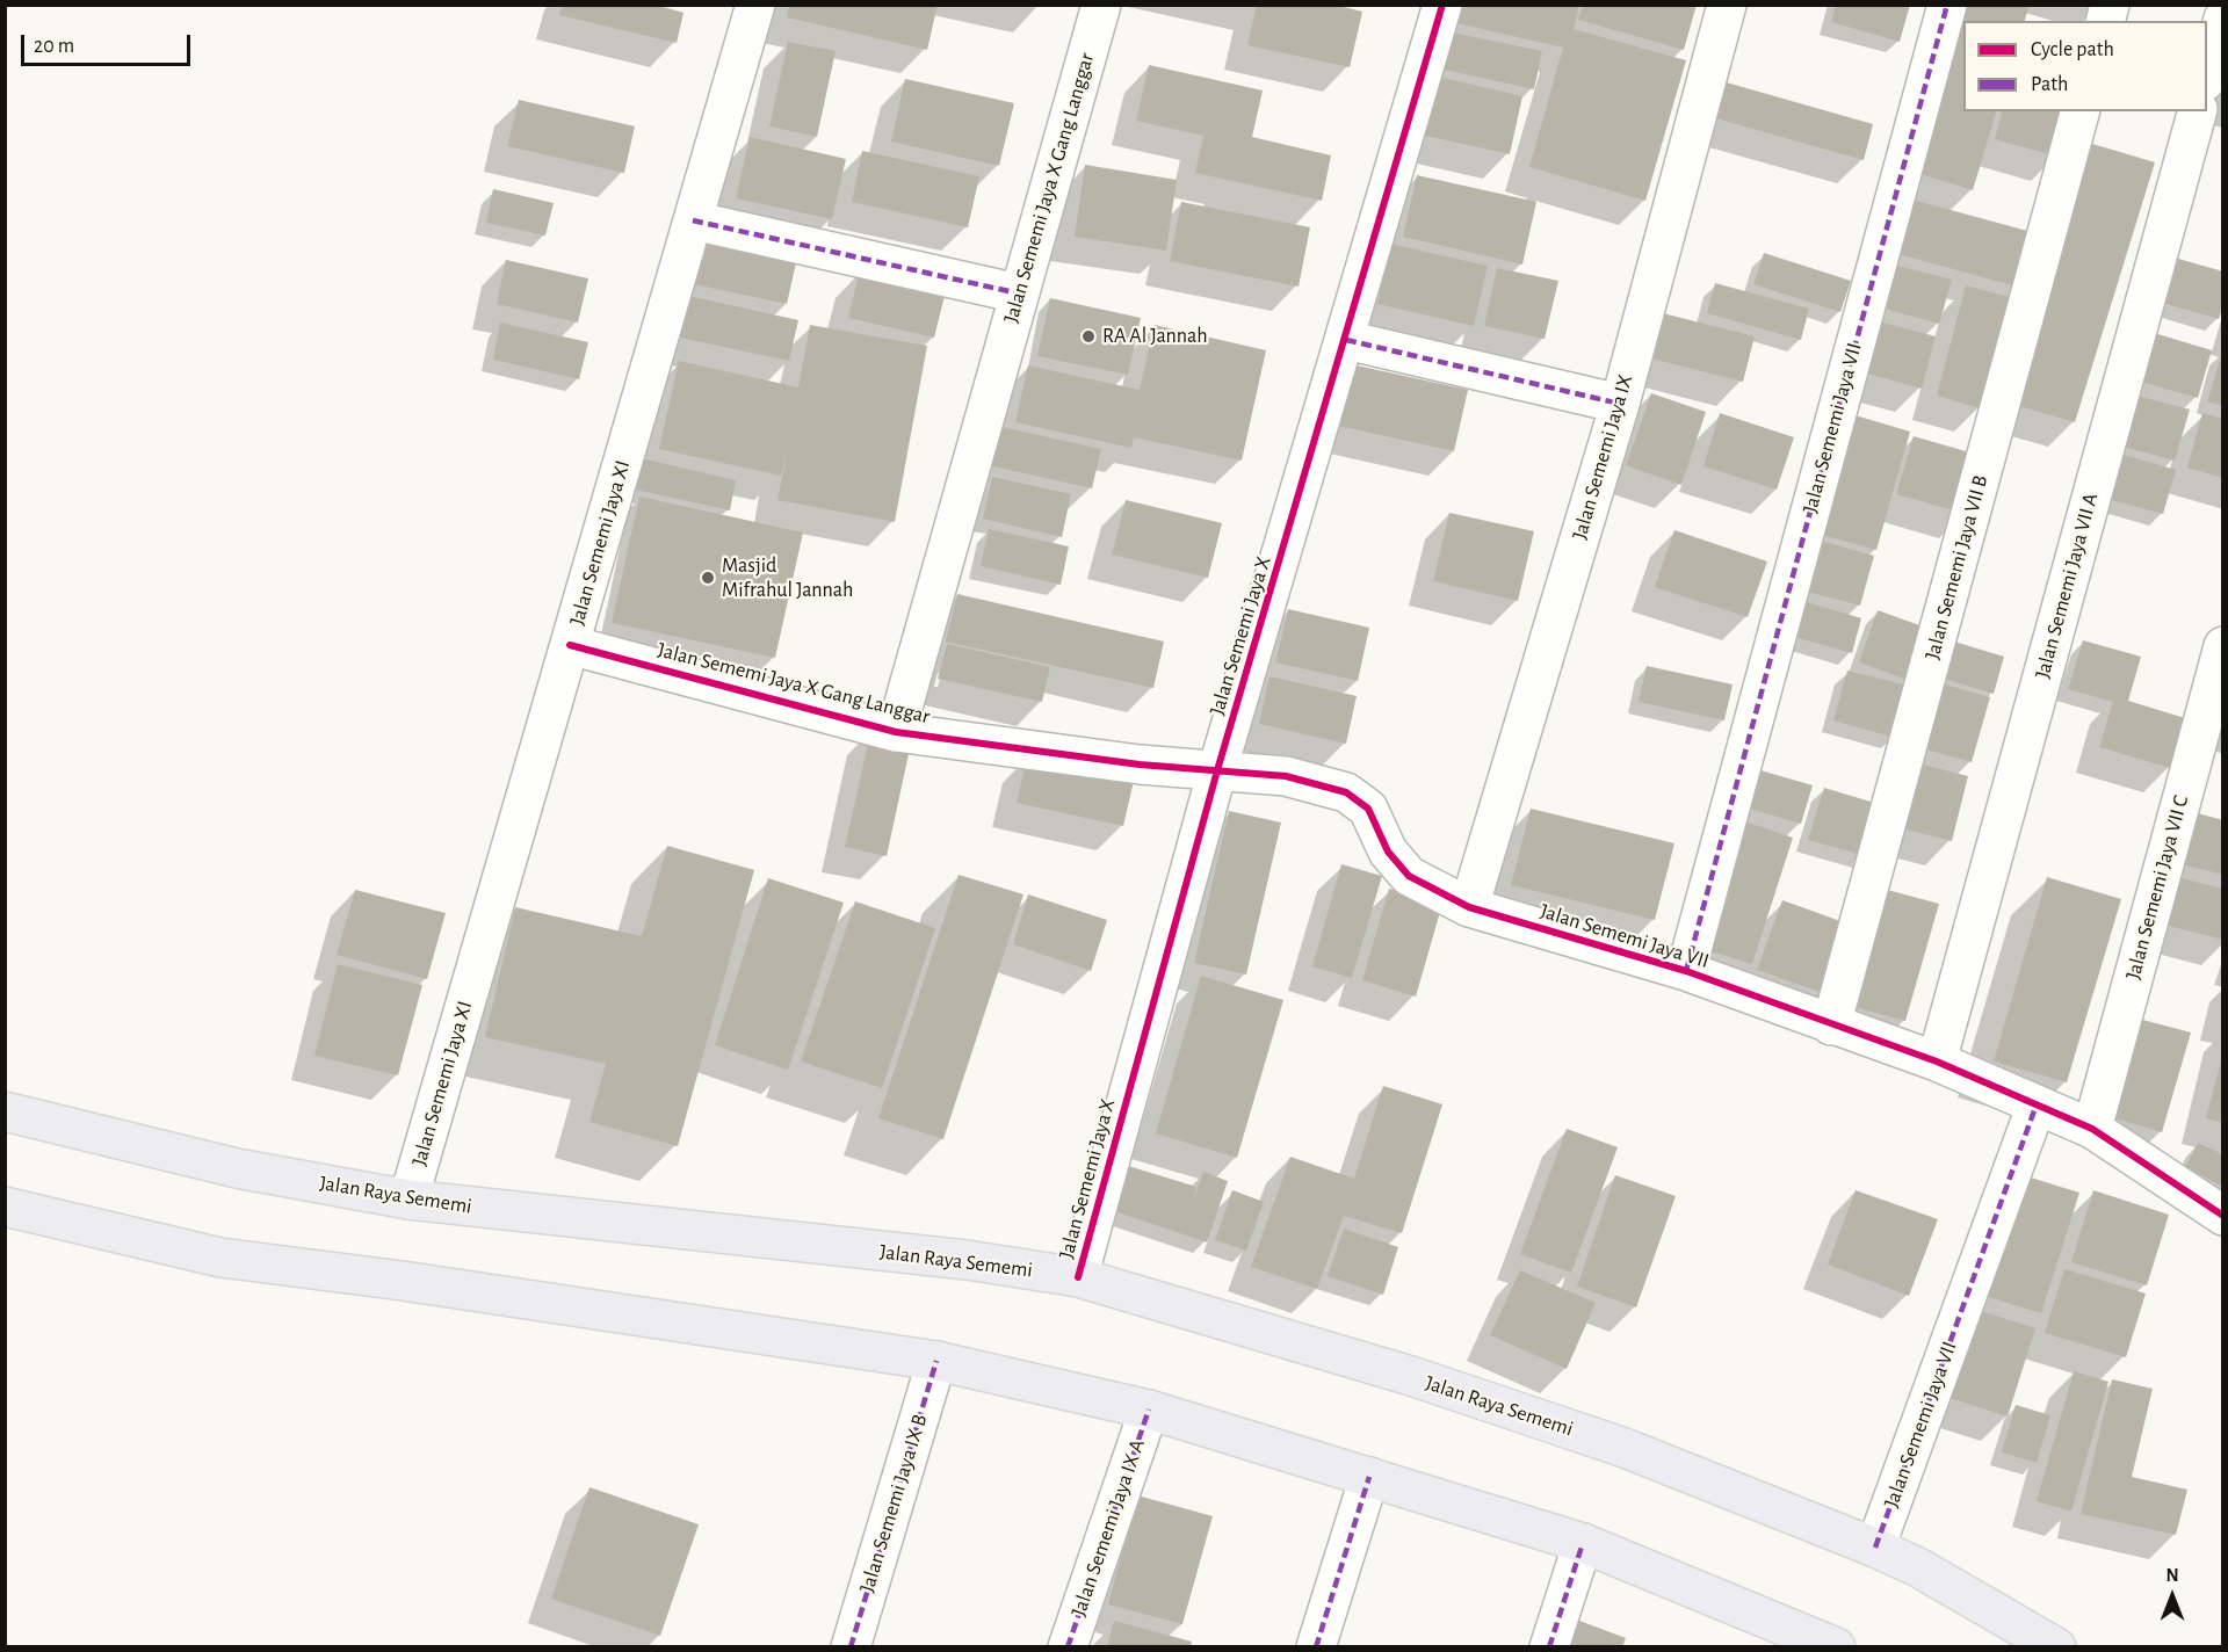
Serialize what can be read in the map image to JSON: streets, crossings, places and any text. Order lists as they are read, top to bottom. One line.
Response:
{"streets":{"main road":["Jalan Raya Sememi"],"street":["Jalan Sememi Jaya X Gang Langgar","Jalan Sememi Jaya VII","Jalan Sememi Jaya IX","Jalan Sememi Jaya XI","Jalan Sememi Jaya VII B","Jalan Sememi Jaya VII A","Jalan Sememi Jaya X","Jalan Sememi Jaya VII C","Jalan Sememi Jaya IX B","Jalan Sememi Jaya IX A"]},"crossings":[["Jalan Sememi Jaya X Gang Langgar","Jalan Sememi Jaya VII"],["Jalan Sememi Jaya X Gang Langgar","Jalan Sememi Jaya XI"],["Jalan Sememi Jaya X Gang Langgar","Jalan Sememi Jaya X"],["Jalan Sememi Jaya VII","Jalan Sememi Jaya IX"],["Jalan Sememi Jaya VII","Jalan Sememi Jaya VII B"],["Jalan Sememi Jaya VII","Jalan Sememi Jaya VII A"],["Jalan Sememi Jaya VII","Jalan Sememi Jaya X"],["Jalan Sememi Jaya VII","Jalan Sememi Jaya VII C"],["Jalan Sememi Jaya VII","Jalan Raya Sememi"],["Jalan Sememi Jaya XI","Jalan Raya Sememi"],["Jalan Sememi Jaya X","Jalan Raya Sememi"]],"places":["RA Al Jannah","Masjid Mifrahul Jannah"],"legend":["Cycle path","Path"],"scale_bar":"20 m","north":"top"}
